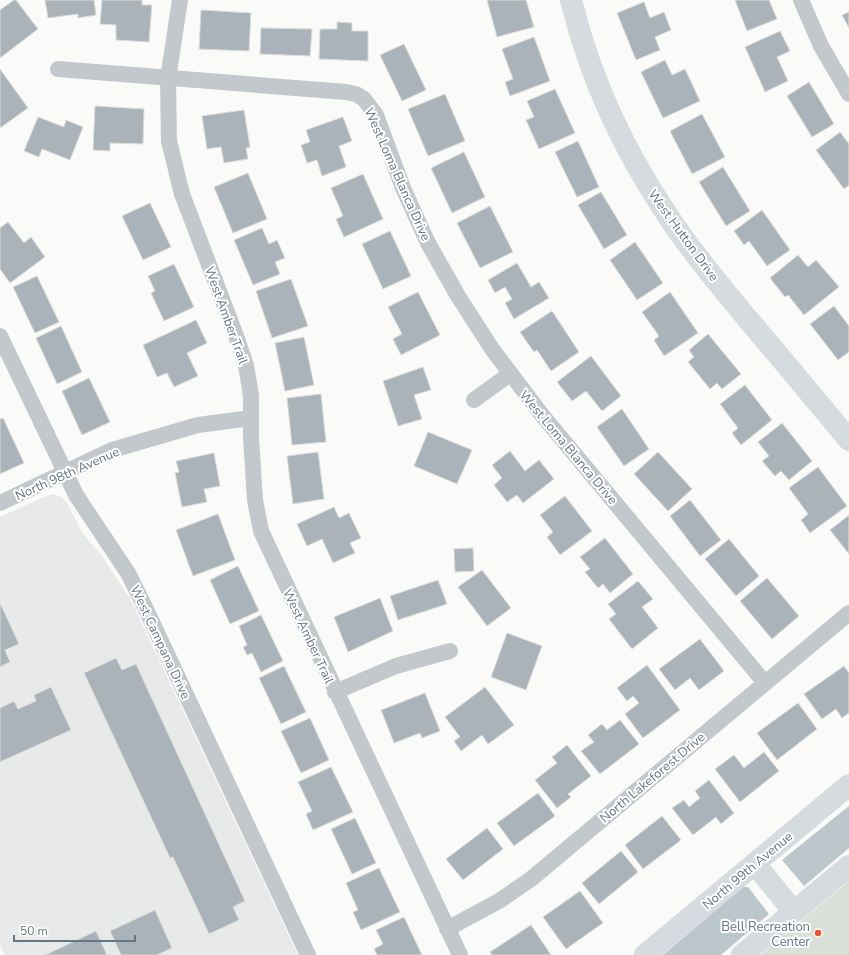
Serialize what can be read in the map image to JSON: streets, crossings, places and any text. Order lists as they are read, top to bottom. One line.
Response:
{"streets":{"street":["West Loma Blanca Drive","West Hutton Drive","West Amber Trail","North 98th Avenue","West Campana Drive","North Lakeforest Drive","North 99th Avenue"]},"crossings":[["West Loma Blanca Drive","West Amber Trail"],["West Loma Blanca Drive","North Lakeforest Drive"],["West Amber Trail","North 98th Avenue"],["West Amber Trail","North Lakeforest Drive"],["North 98th Avenue","West Campana Drive"]],"places":["Bell Recreation Center"],"scale_bar":"50 m"}
